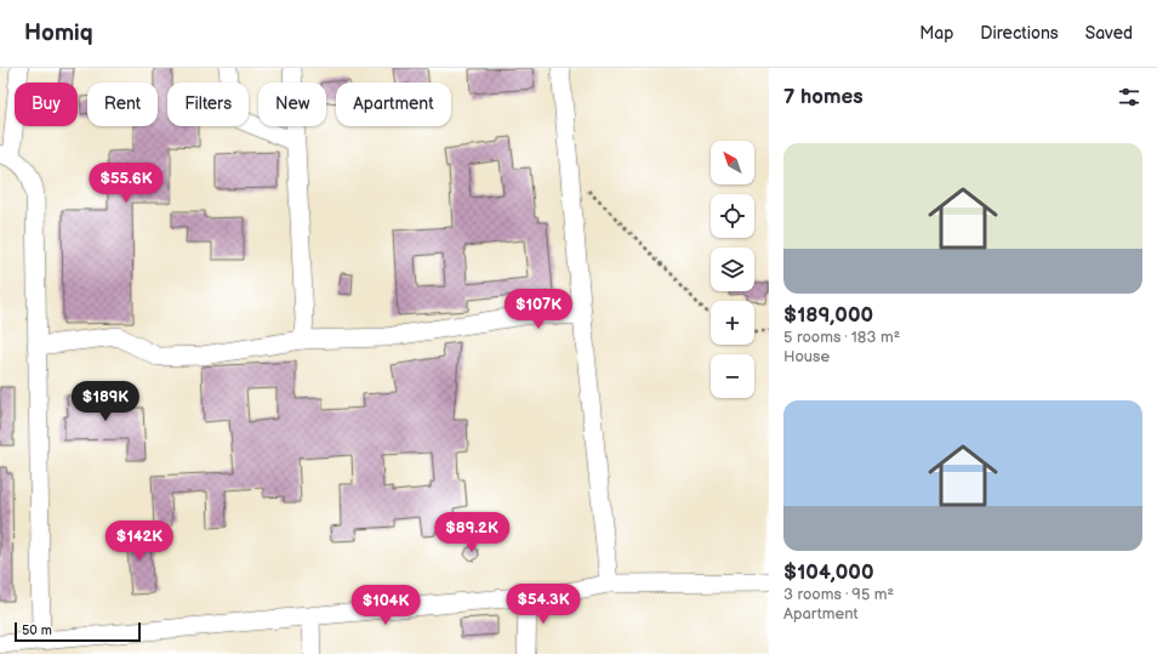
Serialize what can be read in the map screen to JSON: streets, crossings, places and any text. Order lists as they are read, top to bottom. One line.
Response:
{"scale_bar":"50 m","north":"top left","page":{"header":"Homiq","nav":["Map","Directions","Saved"],"heading":"7 homes","chip":["Buy","Rent","Filters","New","Apartment"],"list":[{"name":"$189,000","note":"5 rooms · 183 m² · House"},{"name":"$104,000","note":"3 rooms · 95 m² · Apartment"}],"map_buttons":["+","−"],"price":["$55.6K","$107K","$189K","$89.2K","$142K","$54.3K","$104K"],"scale":"50 m"}}
